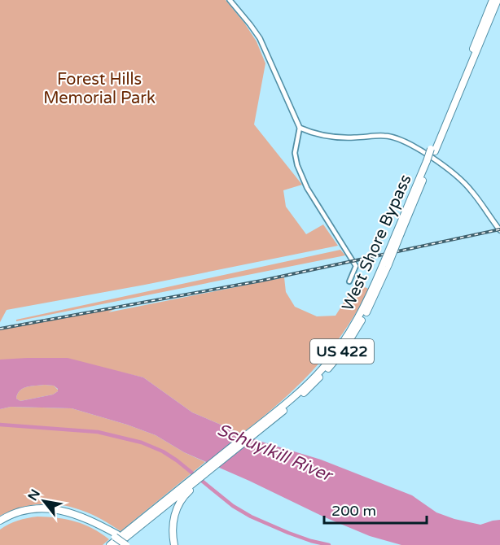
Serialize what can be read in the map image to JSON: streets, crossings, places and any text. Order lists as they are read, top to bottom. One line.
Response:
{"streets":{"highway":["West Shore Bypass","US 422"]},"water":["Schuylkill River"],"parks":["Forest Hills Memorial Park"],"scale_bar":"200 m","north":"top left"}
